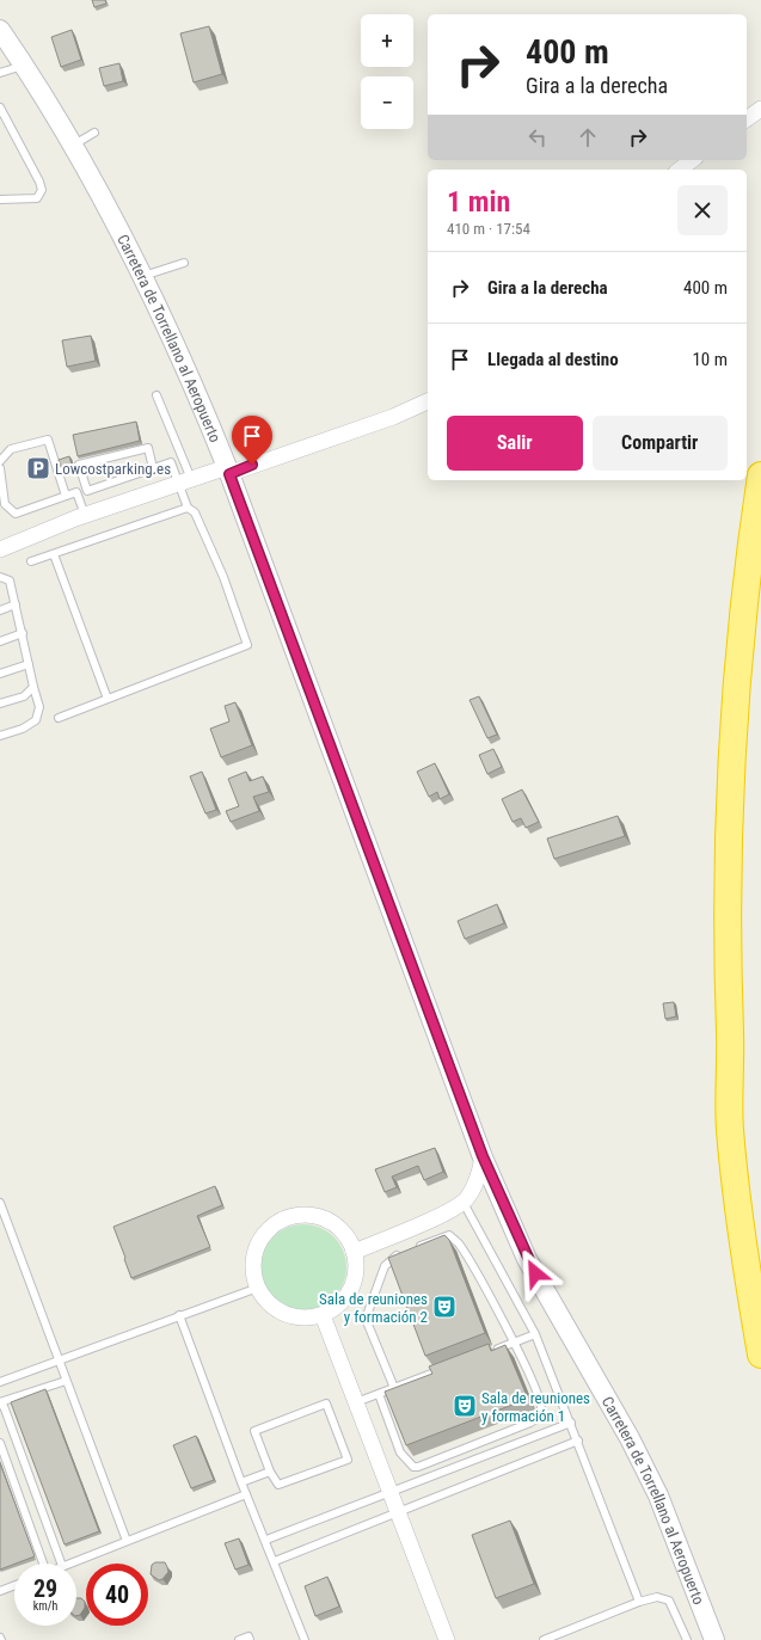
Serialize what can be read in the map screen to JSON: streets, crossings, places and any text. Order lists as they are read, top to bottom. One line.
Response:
{"streets":{"street":["Carretera de Torrellano al Aeropuerto"]},"places":{"parking":["Lowcostparking.es"],"theatre":["Sala de reuniones y formación 2","Sala de reuniones y formación 1"]},"page":{"map_buttons":["+","−"],"turn":["400 m","Gira a la derecha"],"heading":["1 min","410 m · 17:54"],"list":[{"name":"Gira a la derecha","value":"400 m"},{"name":"Llegada al destino","value":"10 m"}],"buttons":["Salir","Compartir"],"speed":"29 km/h","limit":"40"}}
